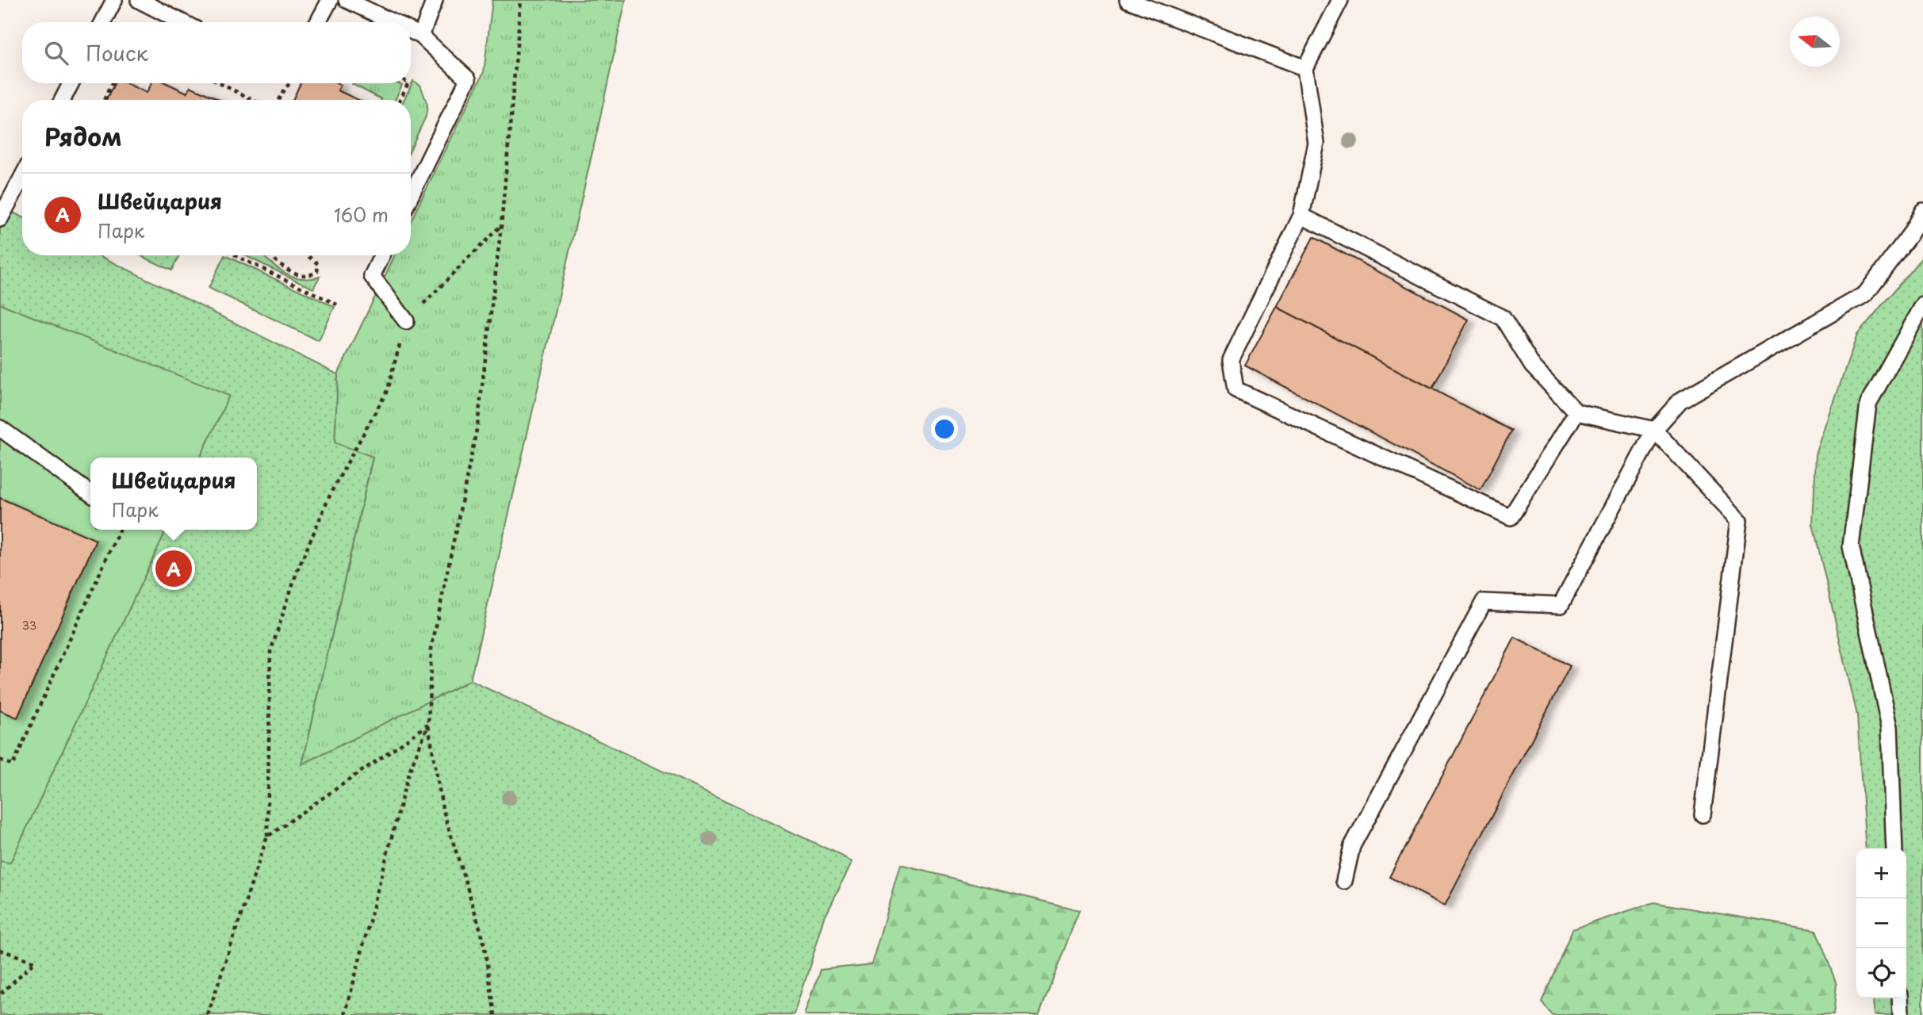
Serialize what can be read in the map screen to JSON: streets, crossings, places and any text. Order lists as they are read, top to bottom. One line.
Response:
{"house_numbers":["33"],"north":"left","page":{"search":"Поиск","heading":"Рядом","list":[{"mark":"A","name":"Швейцария","note":"Парк","value":"160 m"}],"popup":["Швейцария","Парк"],"pins":"A","map_buttons":["+","−"]}}
